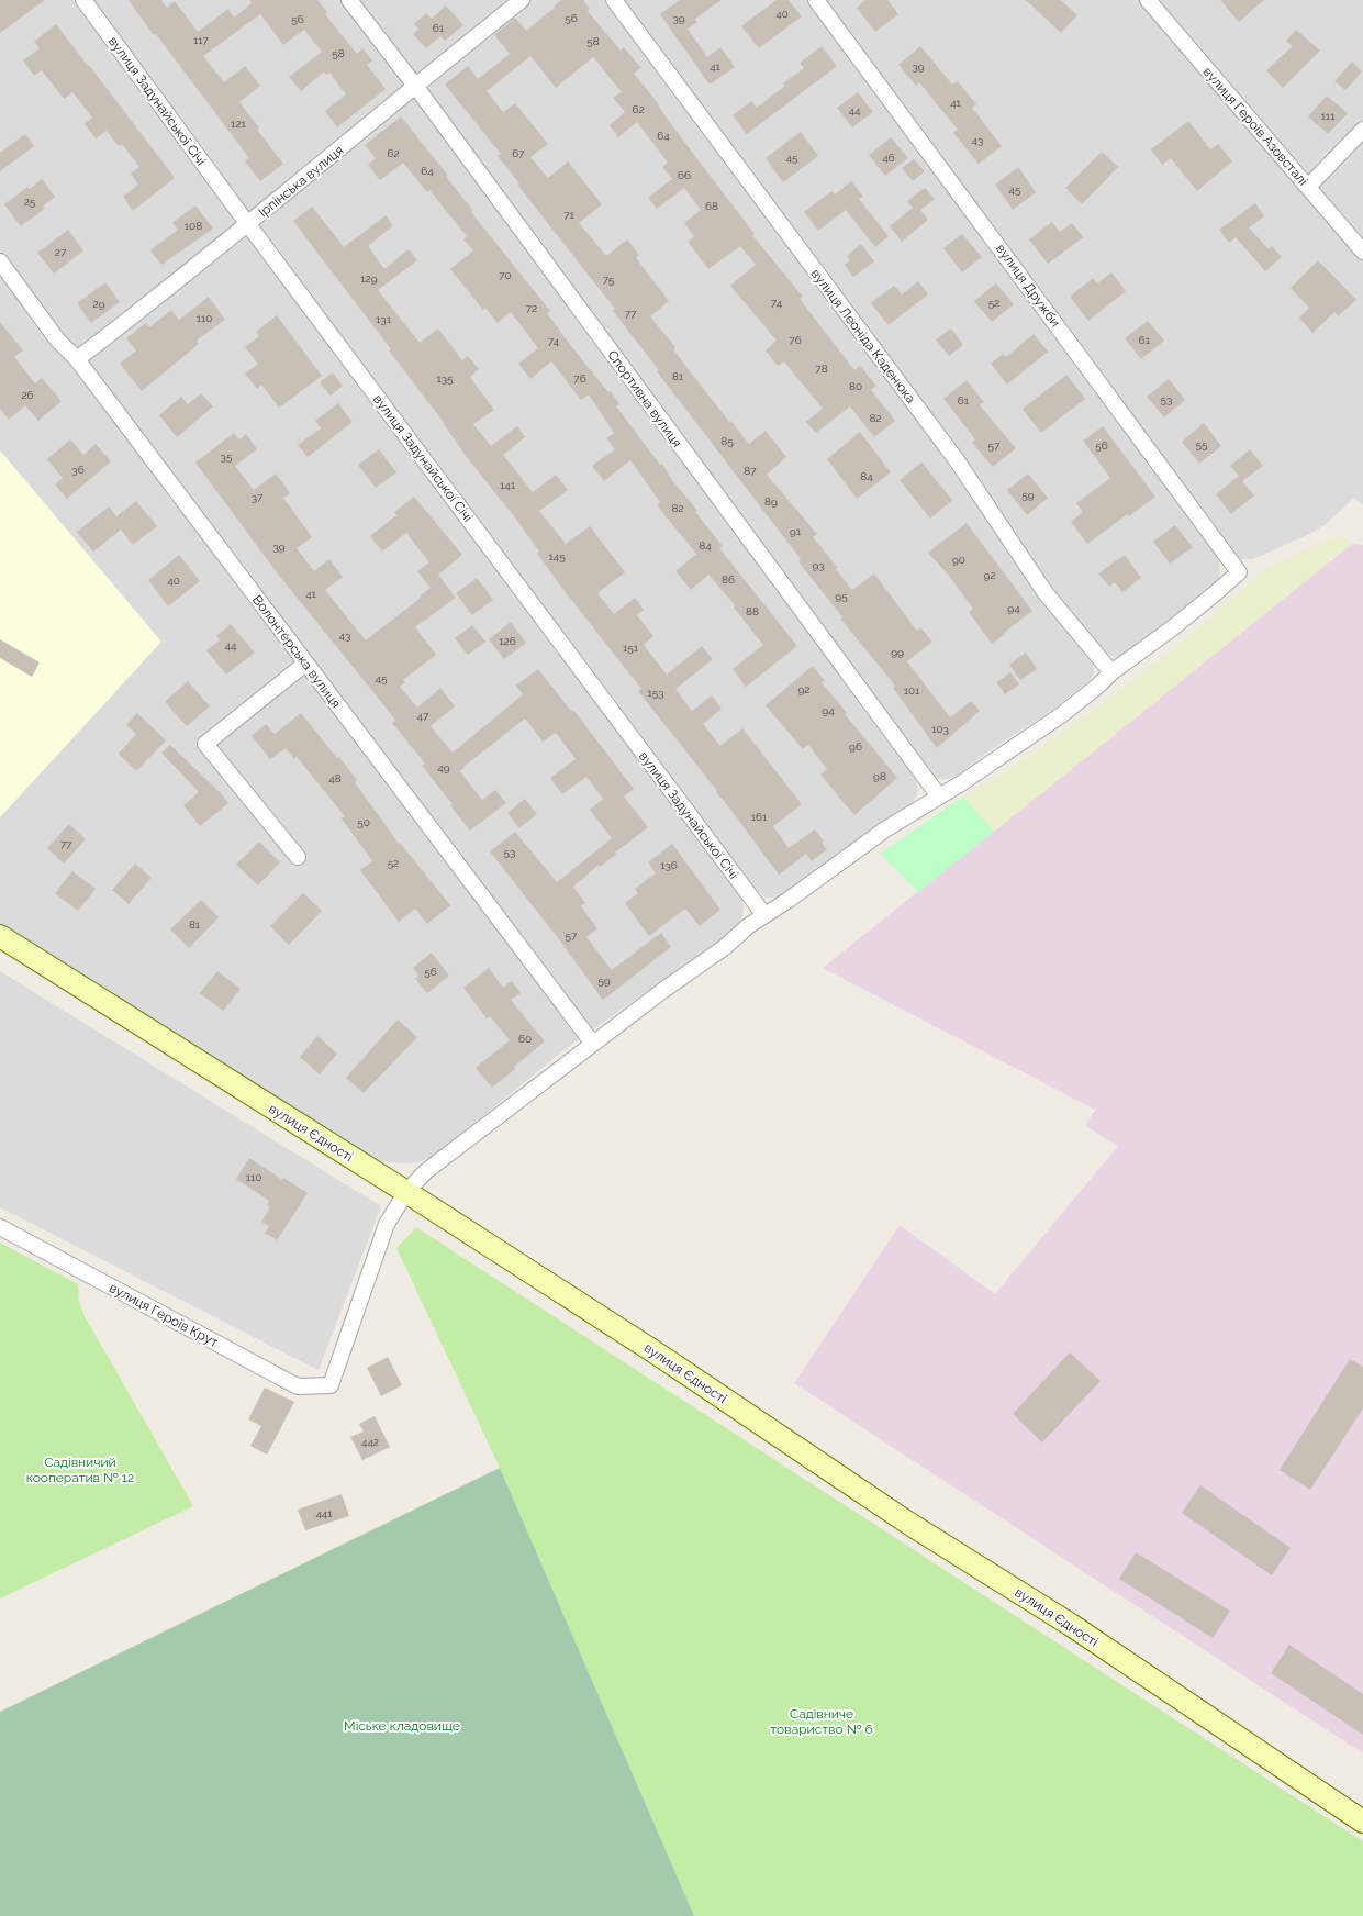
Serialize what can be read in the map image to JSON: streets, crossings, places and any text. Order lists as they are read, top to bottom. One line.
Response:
{"streets":{"main road":["вулиця Єдності"],"street":["вулиця Задунайської Січі","вулиця Героїв Азовсталі","Ірпінська вулиця","вулиця Дружби","вулиця Леоніда Каденюка","Спортивна вулиця","Волонтерська вулиця","вулиця Героїв Крут"]},"crossings":[["вулиця Задунайської Січі","Ірпінська вулиця"],["Ірпінська вулиця","Спортивна вулиця"],["Ірпінська вулиця","Волонтерська вулиця"],["вулиця Дружби","вулиця Леоніда Каденюка"],["вулиця Єдності","вулиця Героїв Крут"]],"parks":["Садівничий кооператив № 12","Садівниче товариство № 6","Міське кладовище"],"house_numbers":["40","56","39","56","61","117","58","58","41","39","41","62","44","111","121","64","43","62","67","45","46","64","66","45","25","68","71","108","27","70","129","75","74","52","29","72","77","110","131","76","61","74","78","81","135","76","80","26","53","61","82","85","55","57","56","35","36","87","84","141","59","37","89","82","91","84","39","145","90","93","92","86","40","41","95","94","88","43","126","44","151","99","45","92","101","153","94","47","103","96","49","98","48","161","50","77","53","52","136","81","57","56","59","60","110","442","441"]}
